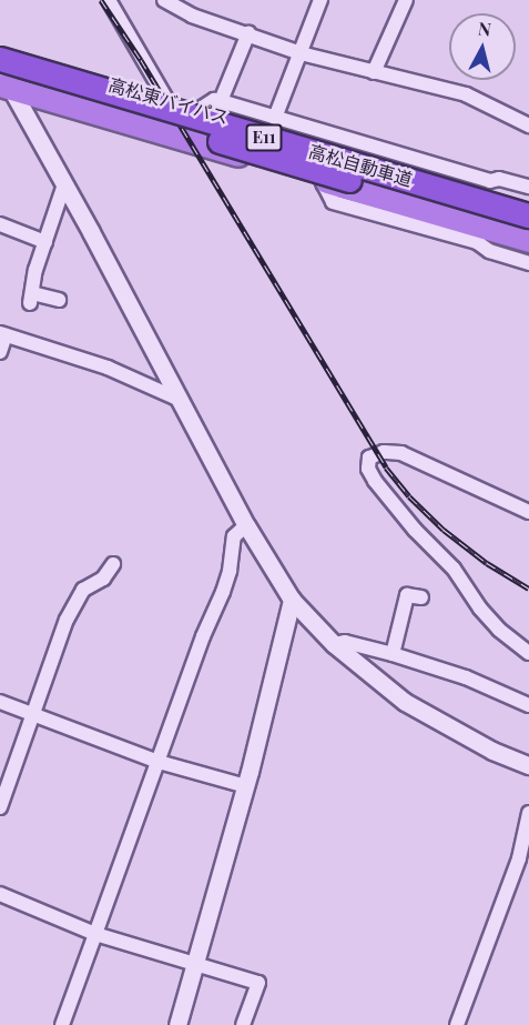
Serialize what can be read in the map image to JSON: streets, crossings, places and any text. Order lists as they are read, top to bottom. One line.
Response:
{"streets":{"highway":["高松東バイパス","E11","高松自動車道"]},"crossings":[["高松東バイパス","高松自動車道"]],"north":"top"}
